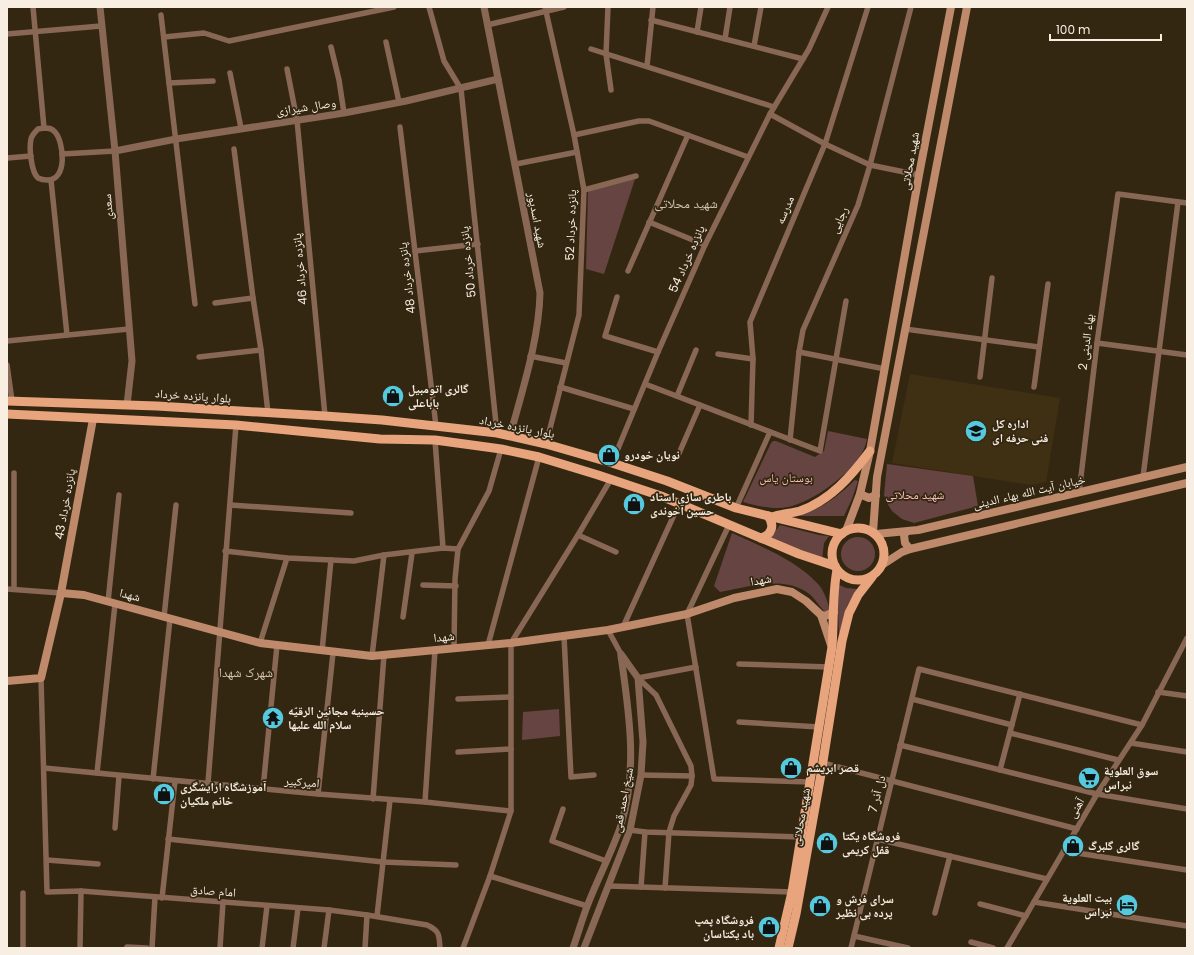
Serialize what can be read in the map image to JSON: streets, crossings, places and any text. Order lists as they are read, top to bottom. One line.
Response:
{"streets":{"main road":["شهید محلاتی","بلوار پانزده خرداد","خیابان آیت الله بهاء الدینی","پانزده خرداد 43","شهدا"],"street":["وصال شیرازی","سعدی","مدرسه","شهید اسدپور","رجایی","پانزده خرداد 52","پانزده خرداد 54","پانزده خرداد 50","پانزده خرداد 46","پانزده خرداد 48","بهاء الدینی 2","امیرکبیر","دل آذر 7","شیخ احمد قمی","آهنی","امام صادق"]},"crossings":[["وصال شیرازی","سعدی"],["وصال شیرازی","شهید اسدپور"],["وصال شیرازی","پانزده خرداد 50"],["وصال شیرازی","پانزده خرداد 46"],["شهید محلاتی","بلوار پانزده خرداد"],["شهید محلاتی","خیابان آیت الله بهاء الدینی"],["شهید محلاتی","شهدا"],["سعدی","بلوار پانزده خرداد"],["شهید اسدپور","بلوار پانزده خرداد"],["پانزده خرداد 52","بلوار پانزده خرداد"],["پانزده خرداد 54","بلوار پانزده خرداد"],["پانزده خرداد 50","بلوار پانزده خرداد"],["پانزده خرداد 46","بلوار پانزده خرداد"],["پانزده خرداد 48","بلوار پانزده خرداد"],["بهاء الدینی 2","خیابان آیت الله بهاء الدینی"],["بلوار پانزده خرداد","خیابان آیت الله بهاء الدینی"],["بلوار پانزده خرداد","پانزده خرداد 43"],["پانزده خرداد 43","شهدا"],["شهدا","شیخ احمد قمی"]],"districts":["شهید محلاتی","شهرک شهدا"],"parks":["بوستان یاس","شهید محلاتی"],"places":{"shop":["گالری اتومبیل باباعلی","نویان خودرو","باطری سازی استاد حسین آخوندی","قصر ابریشم","آموزشگاه ارایشگری خانم ملکیان","فروشگاه یکتا قفل کریمی","گالری گلبرگ","سرای فرش و پرده بی نظیر","فروشگاه پمپ باد یکتاسان"],"school or university":["اداره کل فنی حرفه ای"],"temple":["حسینیه مجانین الرقیّه سلام الله علیها"],"supermarket":["سوق العلوية نبراس"],"hotel":["بيت العلوية نبراس"]},"scale_bar":"100 m"}
